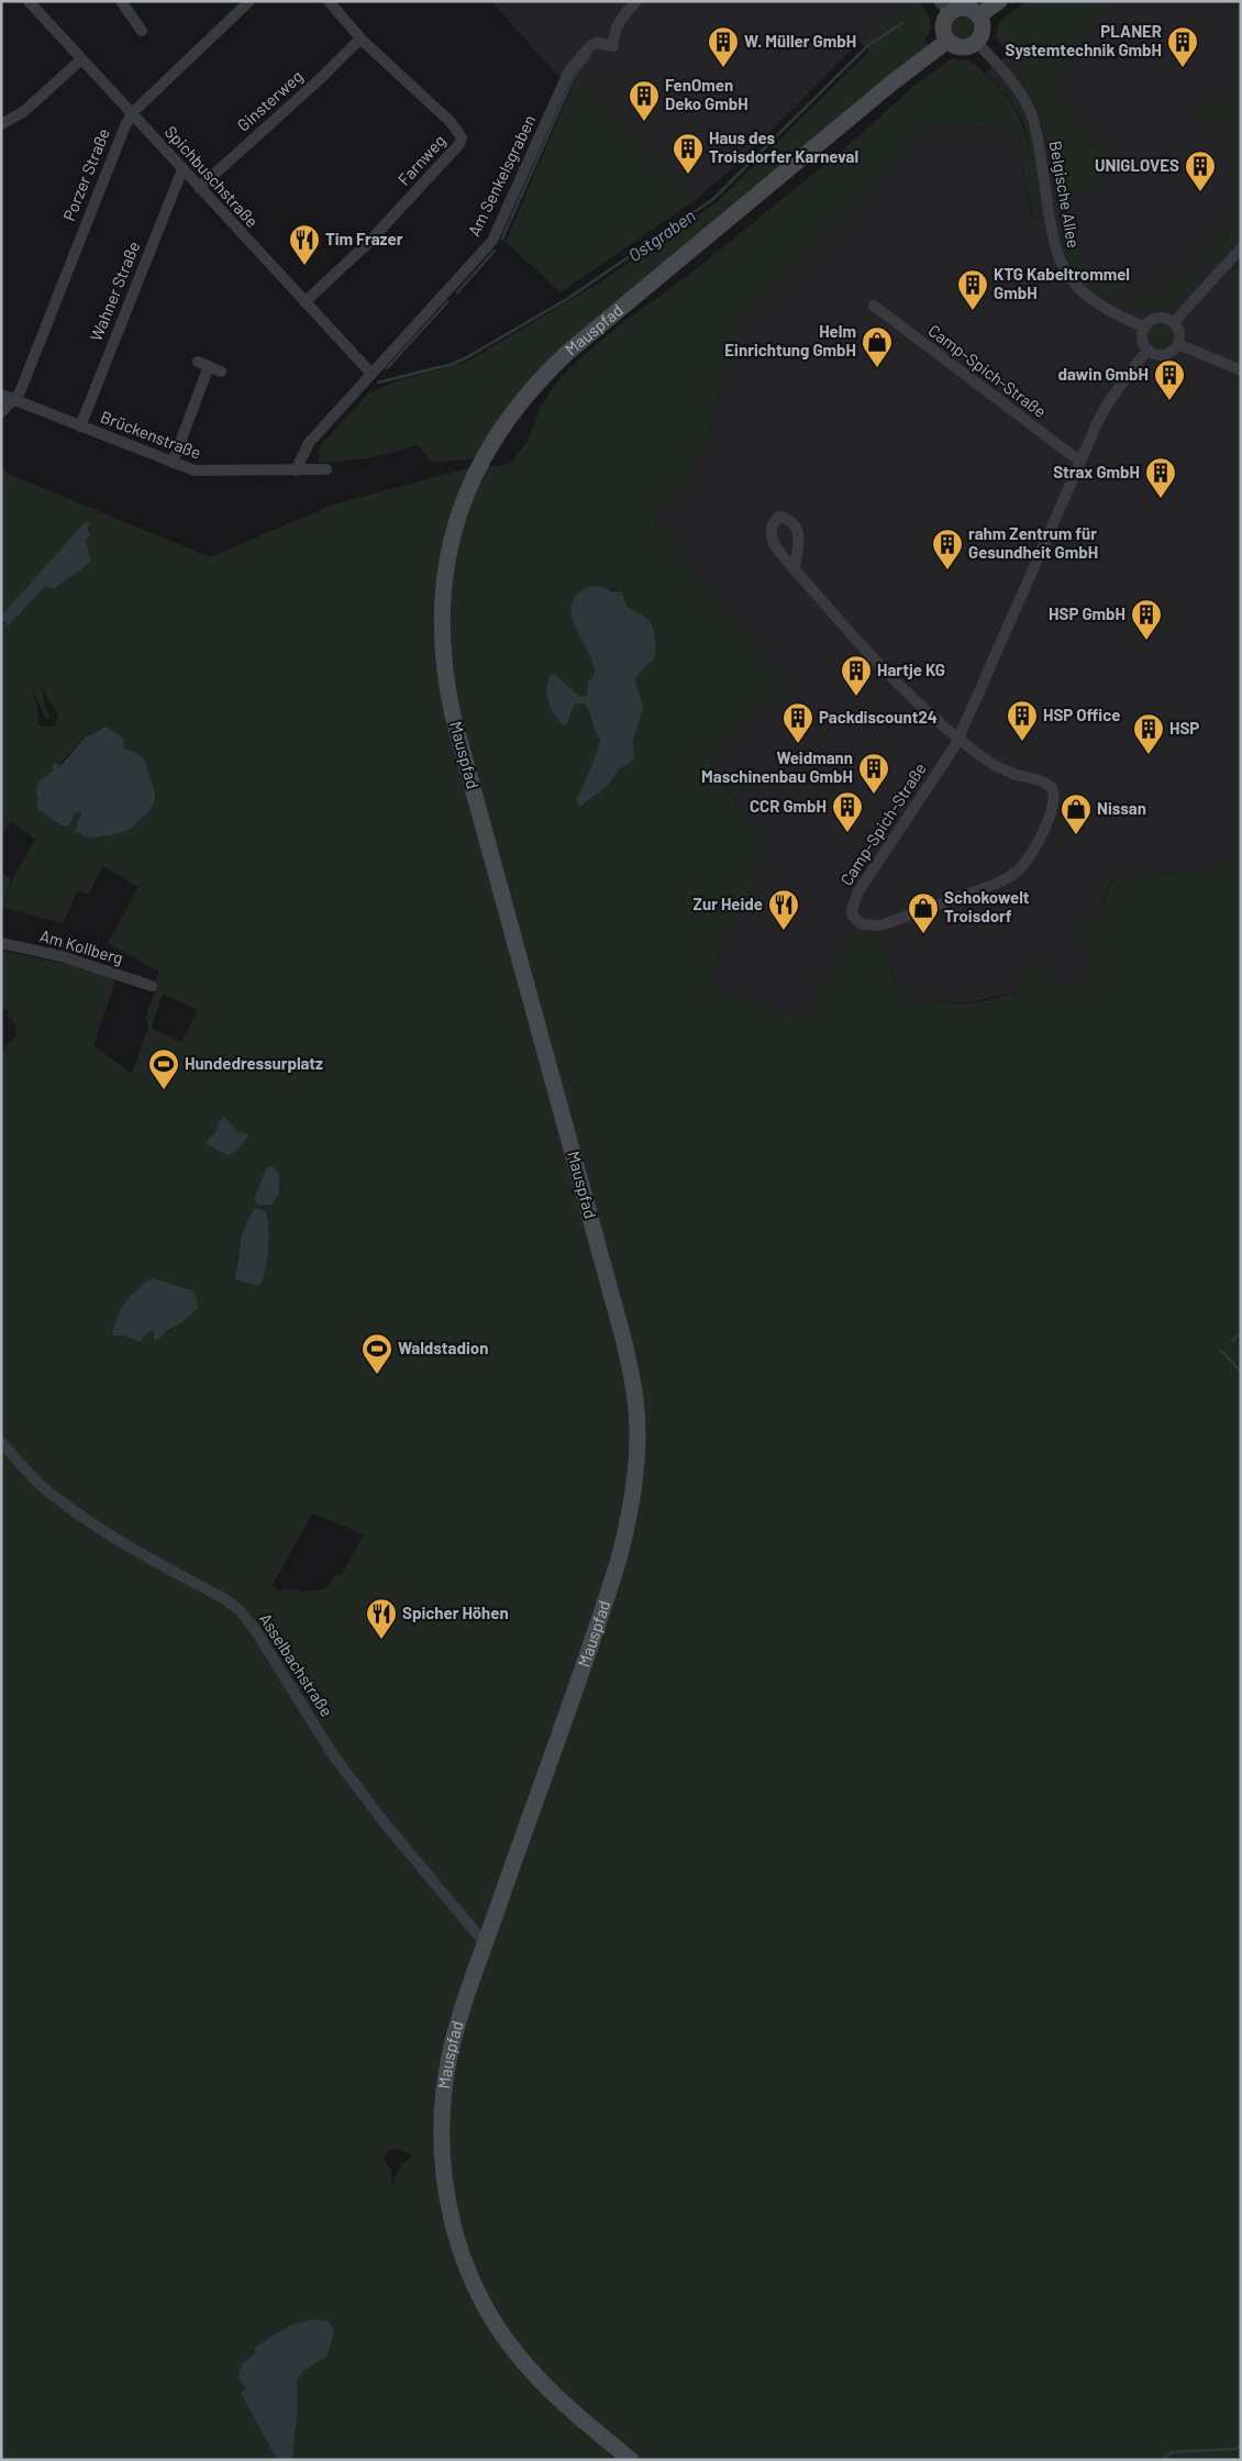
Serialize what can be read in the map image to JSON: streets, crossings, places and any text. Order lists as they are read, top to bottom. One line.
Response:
{"streets":{"street":["Ginsterweg","Farnweg","Porzer Straße","Am Senkelsgraben","Spichbuschstraße","Belgische Allee","Wahner Straße","Mauspfad","Camp-Spich-Straße","Brückenstraße","Am Kollberg","Asselbachstraße"]},"crossings":[["Ginsterweg","Farnweg"],["Ginsterweg","Spichbuschstraße"],["Farnweg","Spichbuschstraße"],["Porzer Straße","Spichbuschstraße"],["Porzer Straße","Brückenstraße"],["Am Senkelsgraben","Spichbuschstraße"],["Am Senkelsgraben","Brückenstraße"],["Spichbuschstraße","Wahner Straße"],["Belgische Allee","Mauspfad"],["Belgische Allee","Camp-Spich-Straße"],["Wahner Straße","Brückenstraße"],["Mauspfad","Asselbachstraße"]],"water":["Ostgraben"],"places":{"building":["W. Müller GmbH","PLANER Systemtechnik GmbH","FenOmen Deko GmbH","Haus des Troisdorfer Karneval","UNIGLOVES","KTG Kabeltrommel GmbH","dawin GmbH","Strax GmbH","rahm Zentrum für Gesundheit GmbH","HSP GmbH","Hartje KG","HSP Office","Packdiscount24","HSP","Weidmann Maschinenbau GmbH","CCR GmbH"],"restaurant":["Tim Frazer","Zur Heide","Spicher Höhen"],"shop":["Helm Einrichtung GmbH","Nissan","Schokowelt Troisdorf"],"sports":["Hundedressurplatz","Waldstadion"]}}
